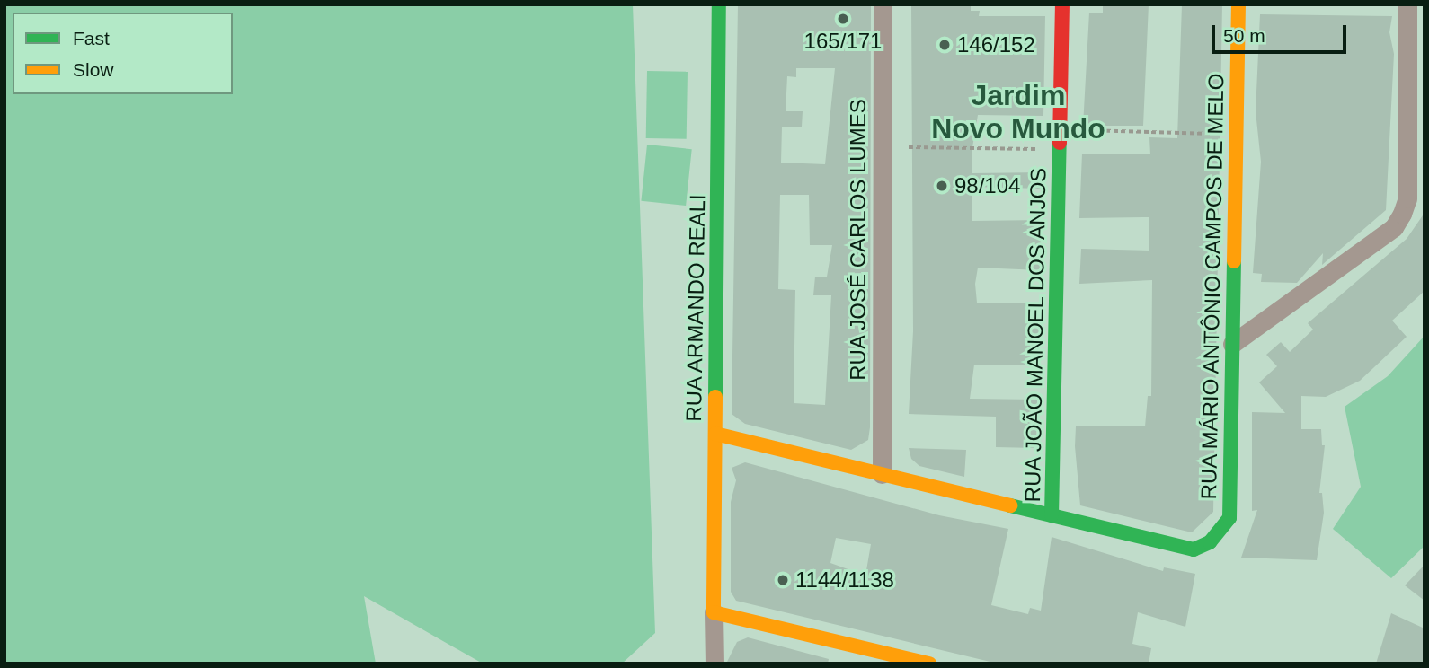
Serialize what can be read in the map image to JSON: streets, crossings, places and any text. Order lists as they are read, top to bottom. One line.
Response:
{"streets":{"street":["RUA JOSÉ CARLOS LUMES","RUA MÁRIO ANTÔNIO CAMPOS DE MELO","RUA ARMANDO REALI","RUA JOÃO MANOEL DOS ANJOS"]},"crossings":[["RUA JOSÉ CARLOS LUMES","RUA MÁRIO ANTÔNIO CAMPOS DE MELO"],["RUA MÁRIO ANTÔNIO CAMPOS DE MELO","RUA ARMANDO REALI"],["RUA MÁRIO ANTÔNIO CAMPOS DE MELO","RUA JOÃO MANOEL DOS ANJOS"]],"districts":["Jardim Novo Mundo"],"places":["165/171","146/152","98/104","1144/1138"],"legend":["Fast","Slow"],"scale_bar":"50 m"}
